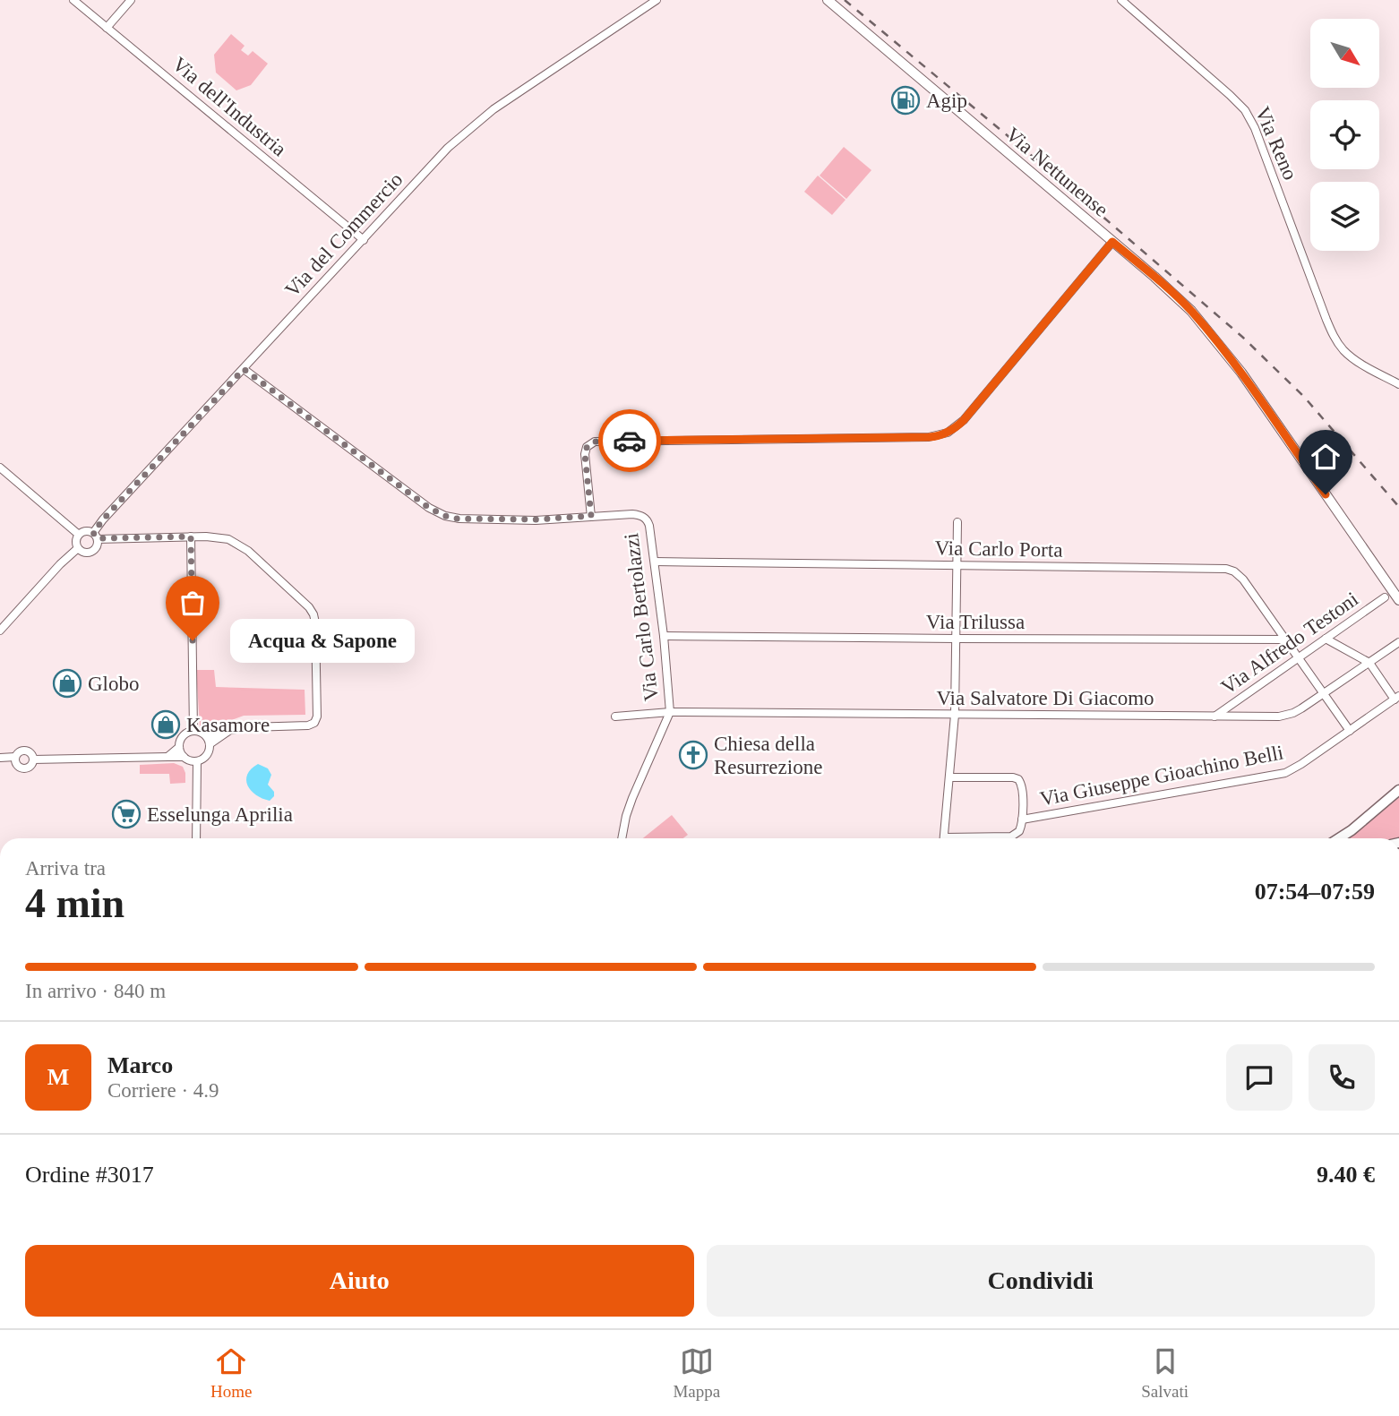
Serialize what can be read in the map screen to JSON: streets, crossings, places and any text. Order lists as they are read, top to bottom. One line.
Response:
{"streets":{"main road":["Via Nettunense"],"street":["Via dell'Industria","Via Reno","Via del Commercio","Via Carlo Porta","Via Carlo Bertolazzi","Via Trilussa","Via Alfredo Testoni","Via Salvatore Di Giacomo","Via Giuseppe Gioachino Belli"]},"crossings":[["Via dell'Industria","Via del Commercio"],["Via del Commercio","Via Carlo Bertolazzi"],["Via Carlo Porta","Via Carlo Bertolazzi"],["Via Carlo Porta","Via Trilussa"],["Via Carlo Porta","Via Alfredo Testoni"],["Via Carlo Porta","Via Salvatore Di Giacomo"],["Via Carlo Porta","Via Giuseppe Gioachino Belli"],["Via Carlo Bertolazzi","Via Trilussa"],["Via Carlo Bertolazzi","Via Salvatore Di Giacomo"],["Via Alfredo Testoni","Via Salvatore Di Giacomo"]],"places":{"fuel station":["Agip"],"other":["Acqua & Sapone"],"shop":["Globo","Kasamore"],"church":["Chiesa della Resurrezione"],"supermarket":["Esselunga Aprilia"]},"north":"bottom right","page":{"bubble":"Acqua & Sapone","heading":["4 min","Arriva tra","07:54–07:59"],"panel":["Marco","Corriere · 4.9","Ordine #3017","9.40 €"],"bar":"In arrivo · 840 m","round":"M","buttons":["Aiuto","Condividi"],"tabs":["Home","Mappa","Salvati"]}}
